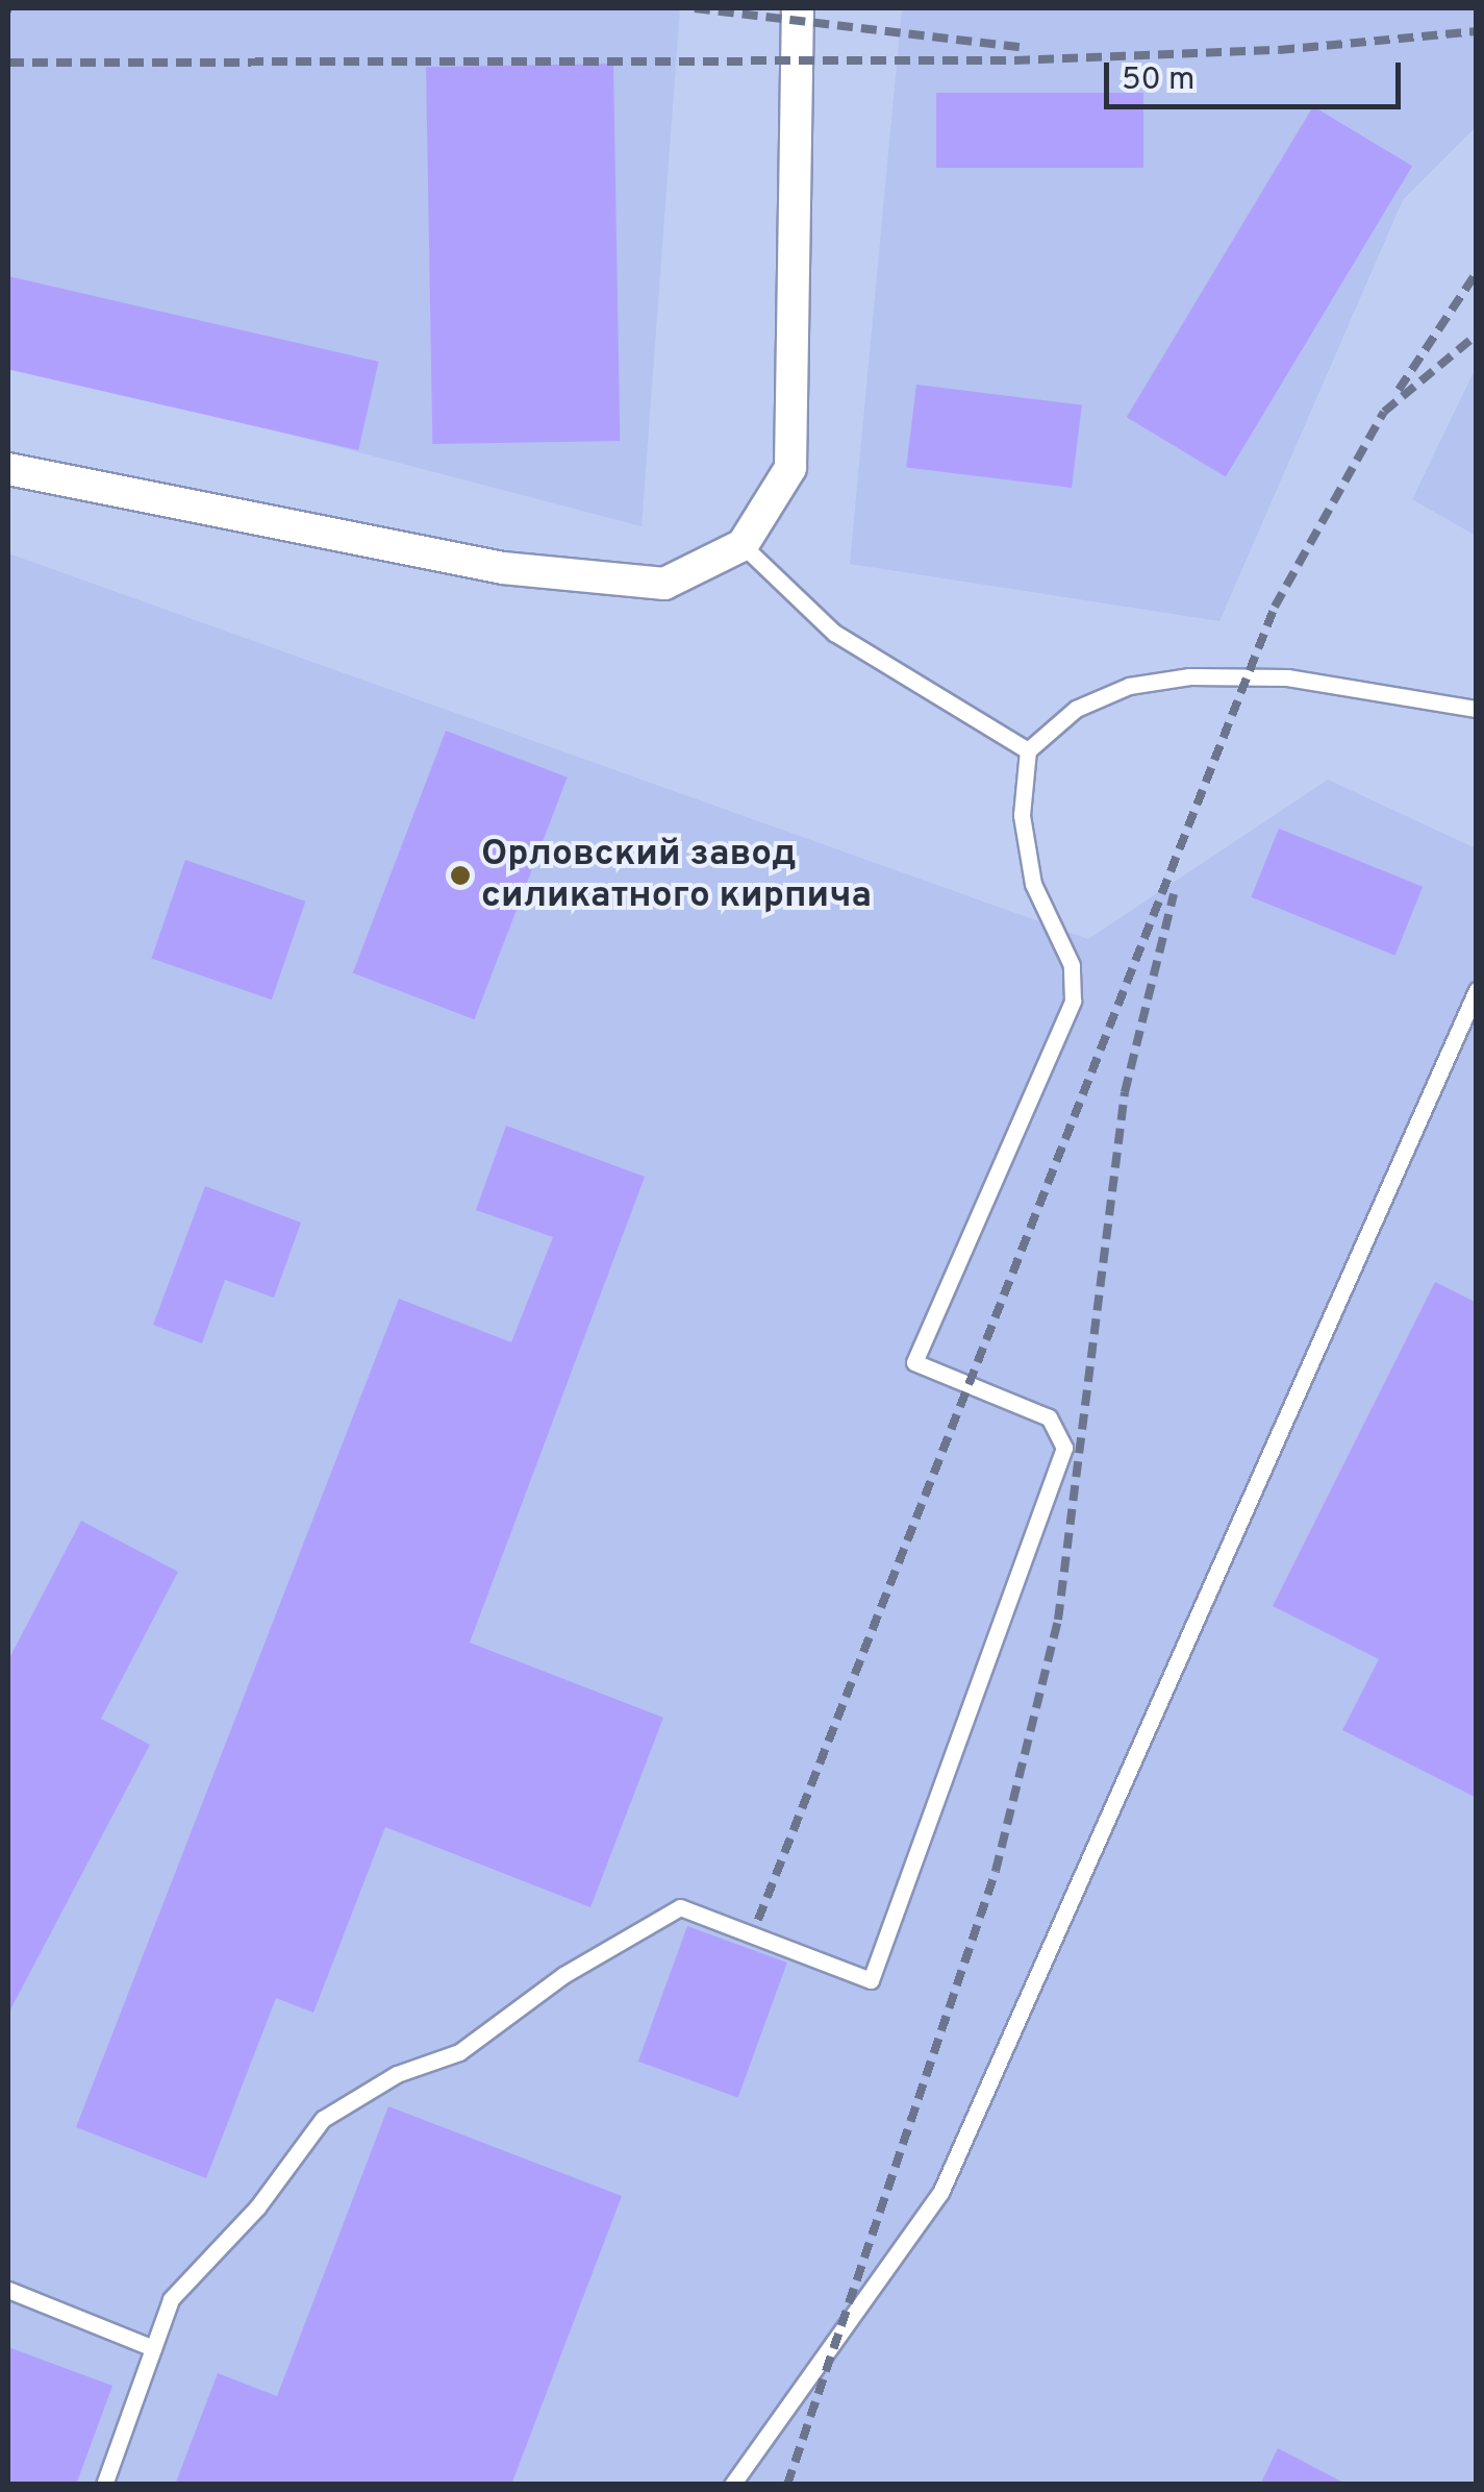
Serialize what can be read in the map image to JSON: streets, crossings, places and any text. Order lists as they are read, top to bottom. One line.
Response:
{"places":["Орловский завод силикатного кирпича"],"scale_bar":"50 m"}
